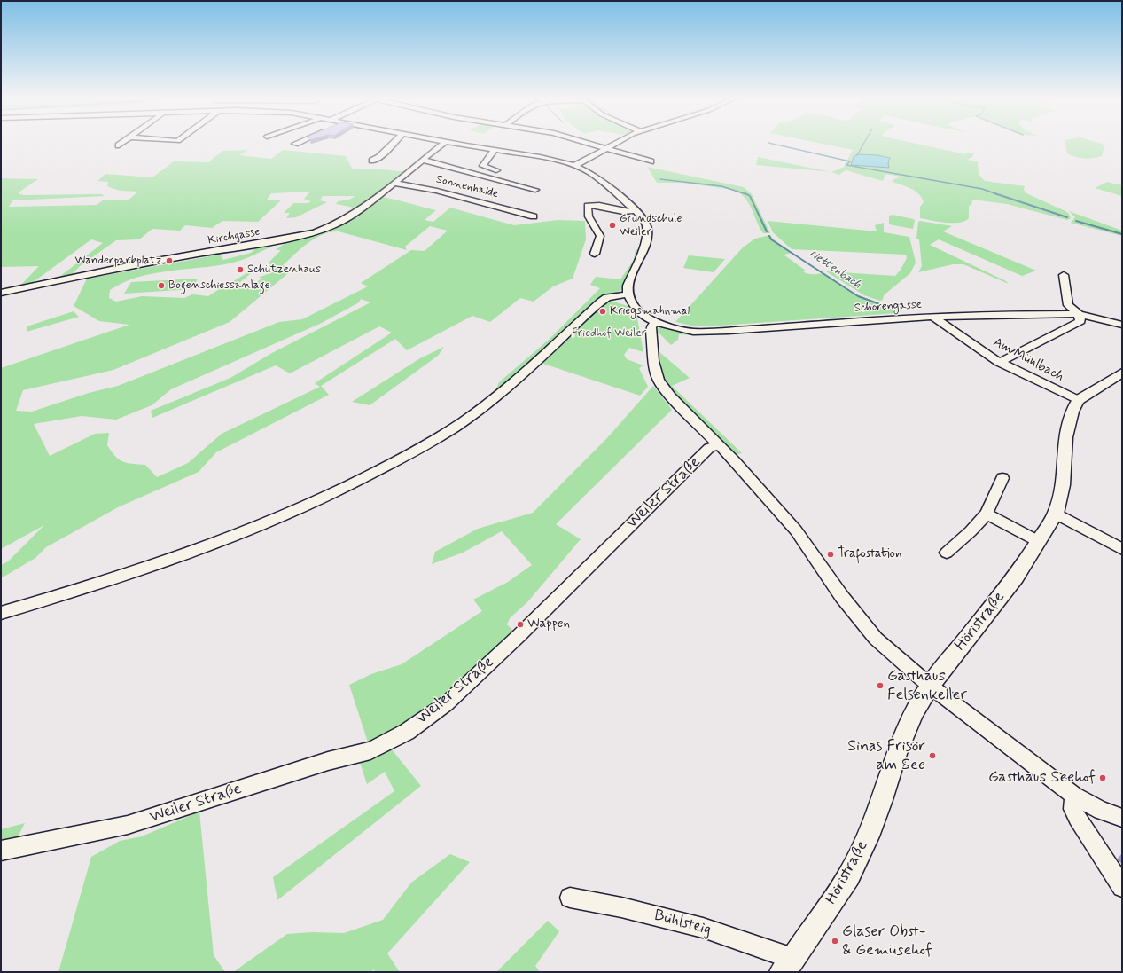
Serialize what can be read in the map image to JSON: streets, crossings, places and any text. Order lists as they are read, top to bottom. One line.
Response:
{"streets":{"main road":["Höristraße"],"street":["Sonnenhalde","Kirchgasse","Schorengasse","Am Mühlbach","Weiler Straße","Bühlsteig"]},"crossings":[["Sonnenhalde","Kirchgasse"],["Schorengasse","Am Mühlbach"],["Am Mühlbach","Höristraße"],["Höristraße","Bühlsteig"]],"water":["Nettenbach"],"parks":["Friedhof Weiler"],"places":["Grundschule Weiler","Wanderparkplatz","Schützenhaus","Bogenschiessanlage","Kriegsmahnmal","Trafostation","Wappen","Gasthaus Felsenkeller","Sinas Frisör am See","Gasthaus Seehof","Glaser Obst- & Gemüsehof"]}
